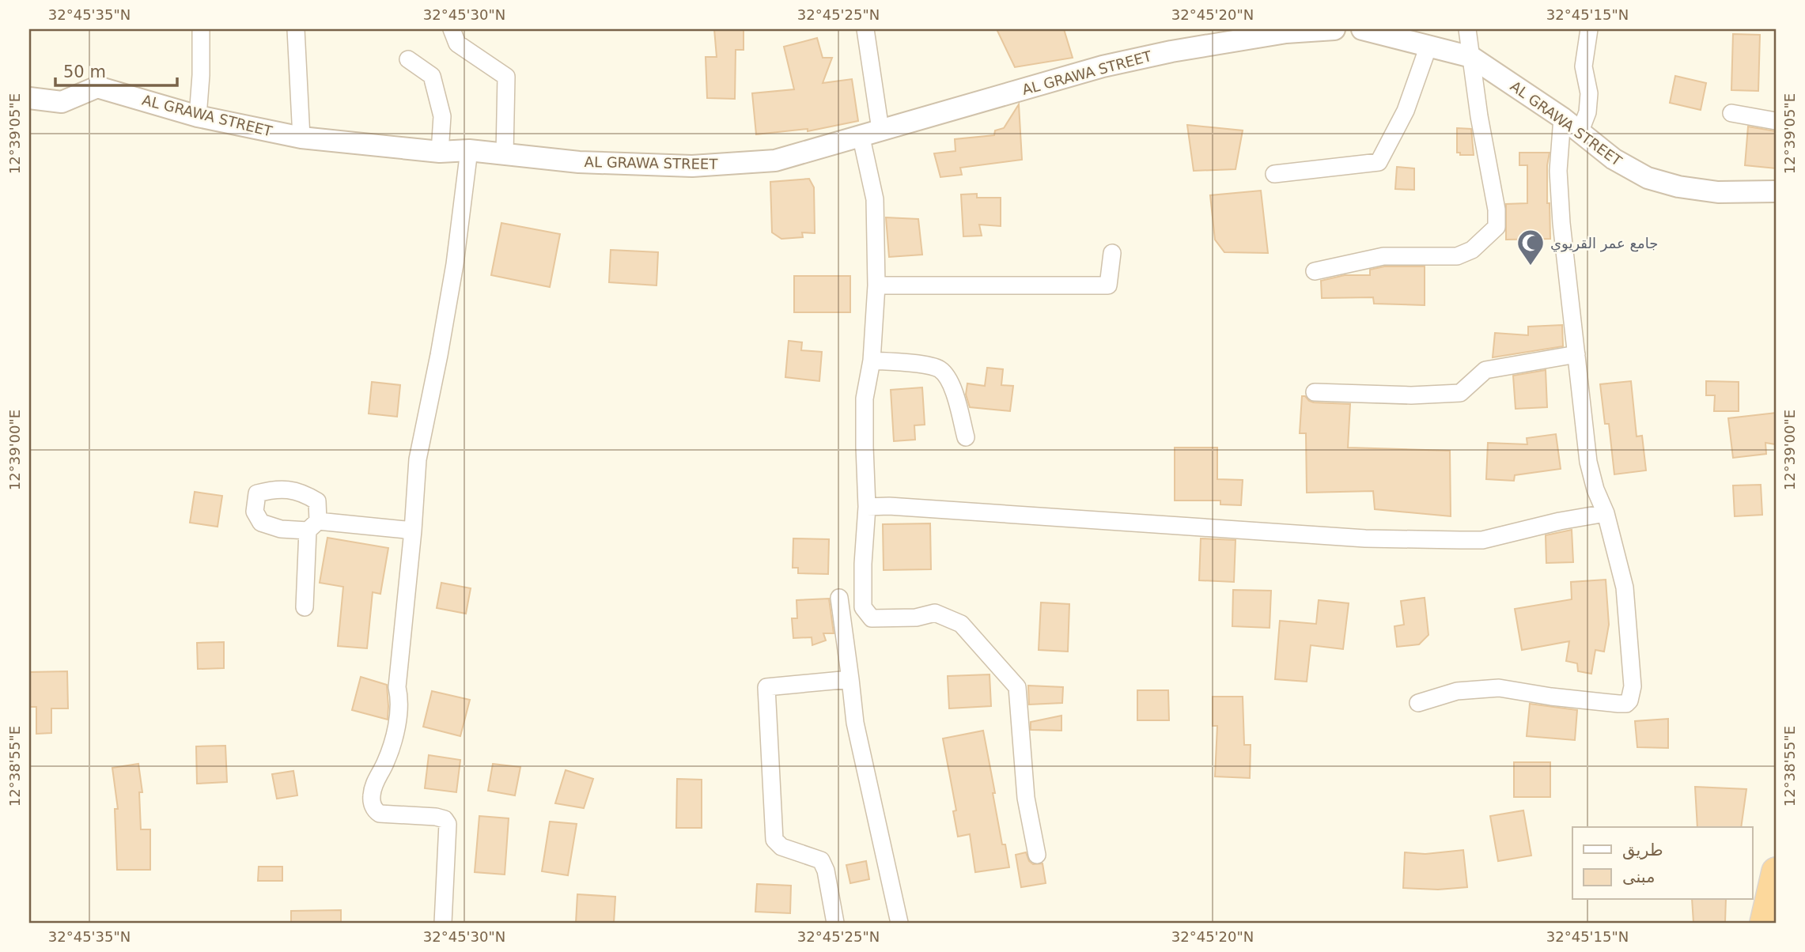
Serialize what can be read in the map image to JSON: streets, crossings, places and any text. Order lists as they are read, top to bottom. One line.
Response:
{"streets":{"street":["AL GRAWA STREET"]},"places":{"mosque":["جامع عمر القريوي"]},"legend":["طريق","مبنى"],"scale_bar":"50 m","coordinates":["32°45'35\"N","32°45'30\"N","32°45'25\"N","32°45'20\"N","32°45'15\"N","12°39'05\"E","12°39'00\"E","12°38'55\"E"]}
